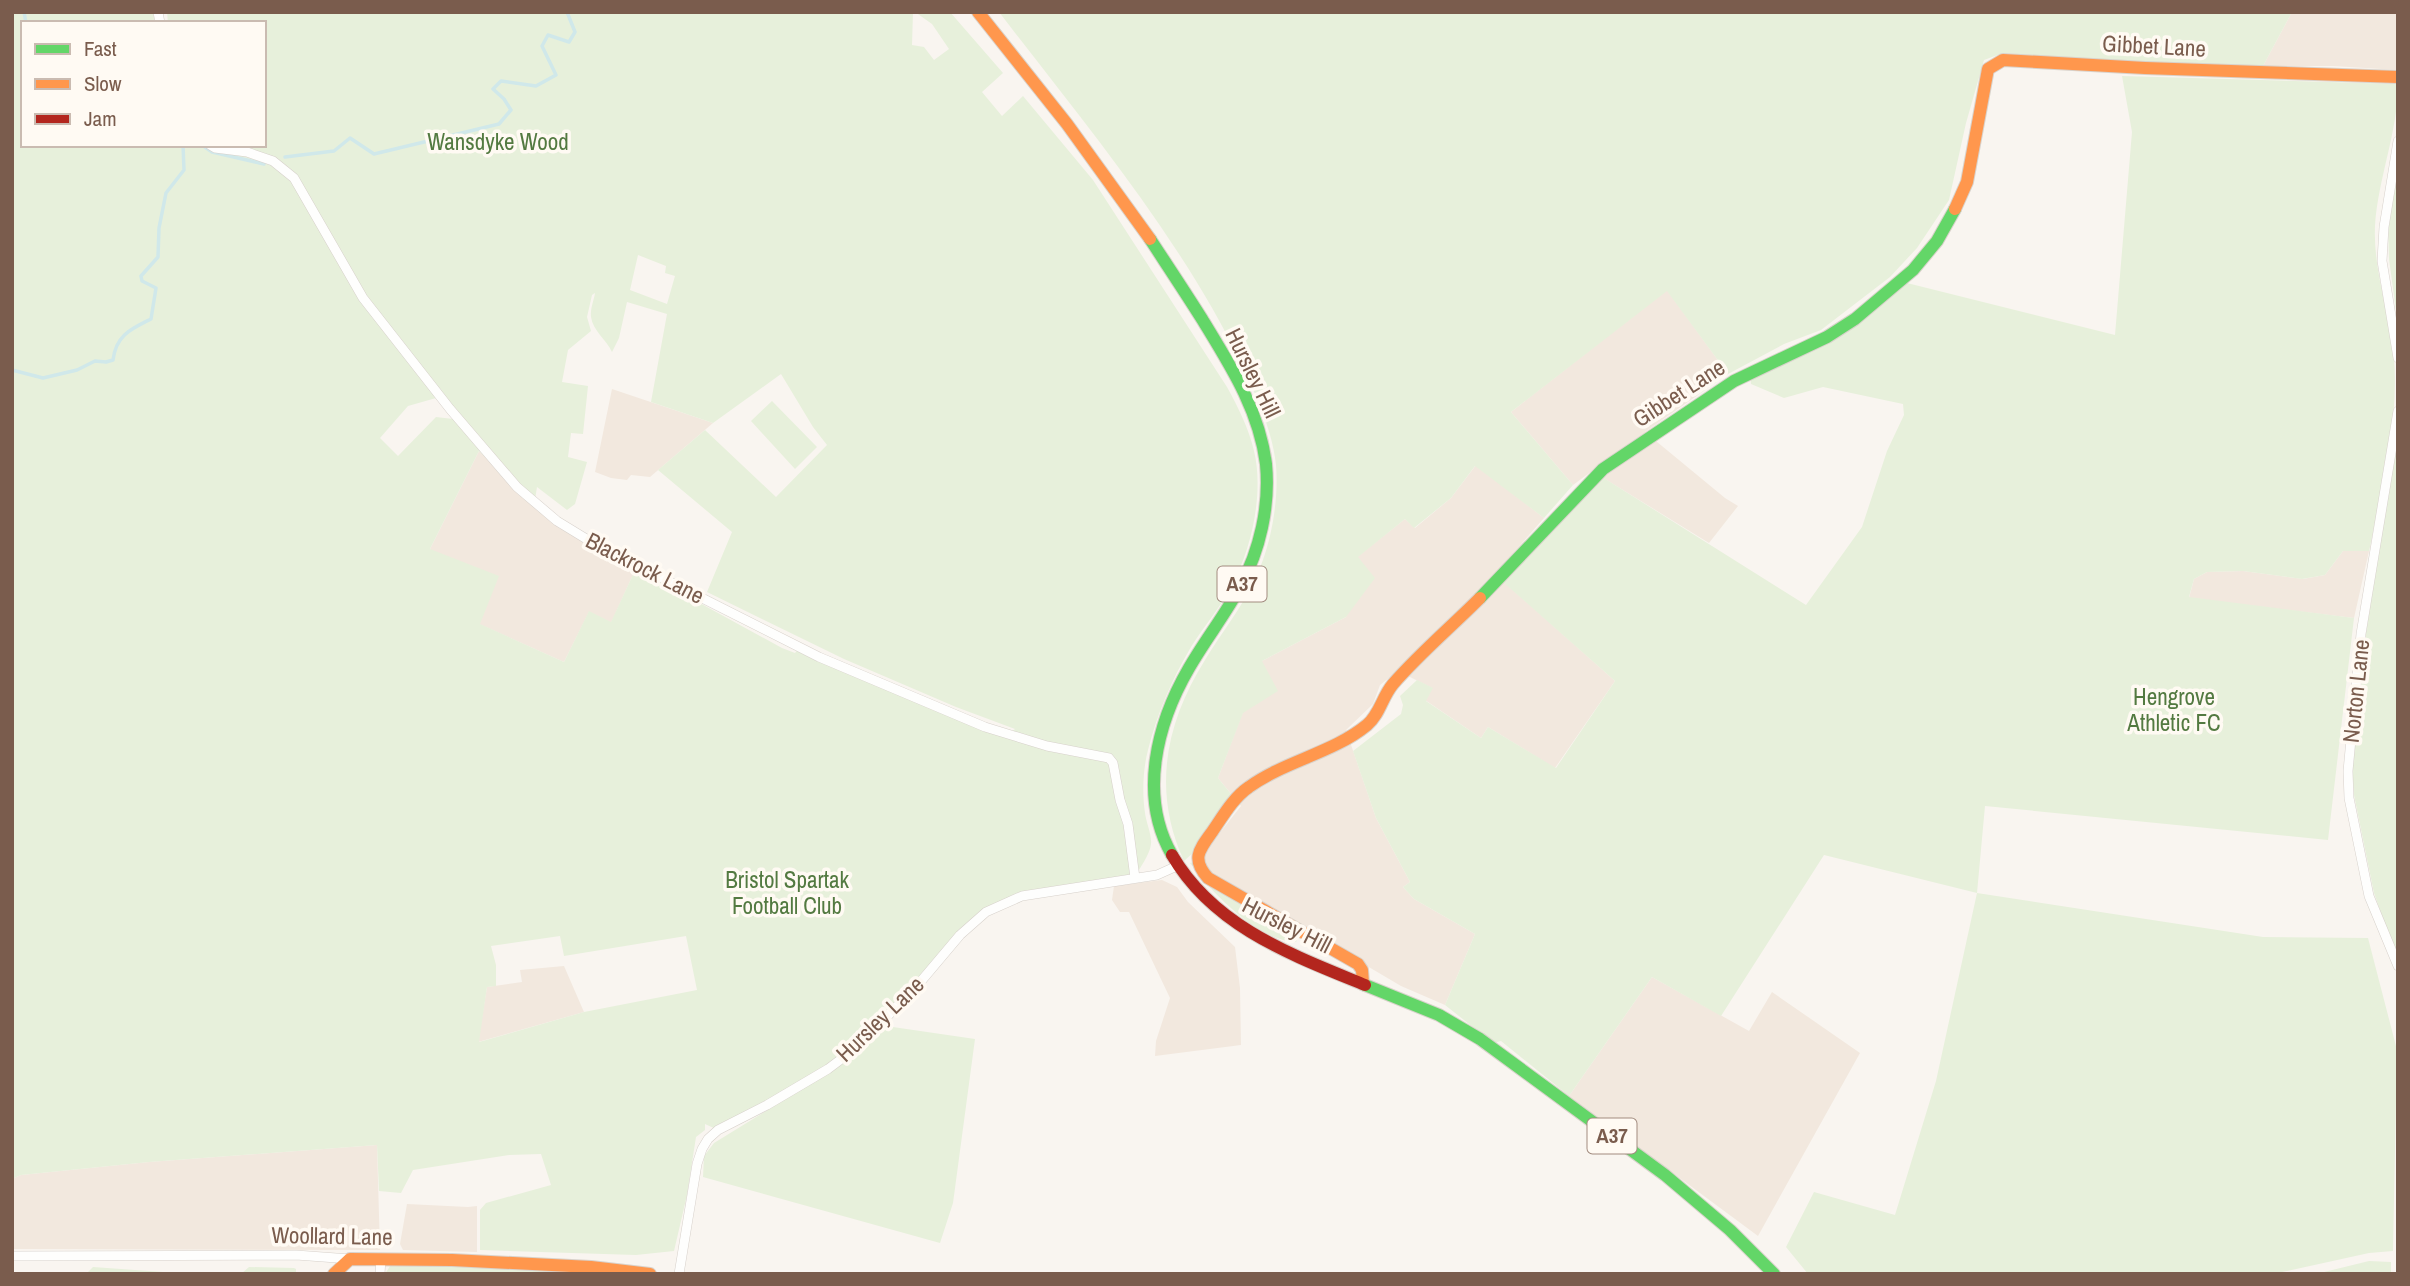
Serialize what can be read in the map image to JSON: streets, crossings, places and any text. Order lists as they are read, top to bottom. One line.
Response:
{"streets":{"main road":["Gibbet Lane","Hursley Hill","A37","Woollard Lane"],"street":["Blackrock Lane","Norton Lane","Hursley Lane"]},"crossings":[["Gibbet Lane","Hursley Hill"],["Gibbet Lane","A37"],["Hursley Hill","A37"],["Hursley Hill","Hursley Lane"],["Blackrock Lane","Hursley Lane"]],"parks":["Wansdyke Wood","Hengrove Athletic FC","Bristol Spartak Football Club"],"legend":["Fast","Slow","Jam"]}
